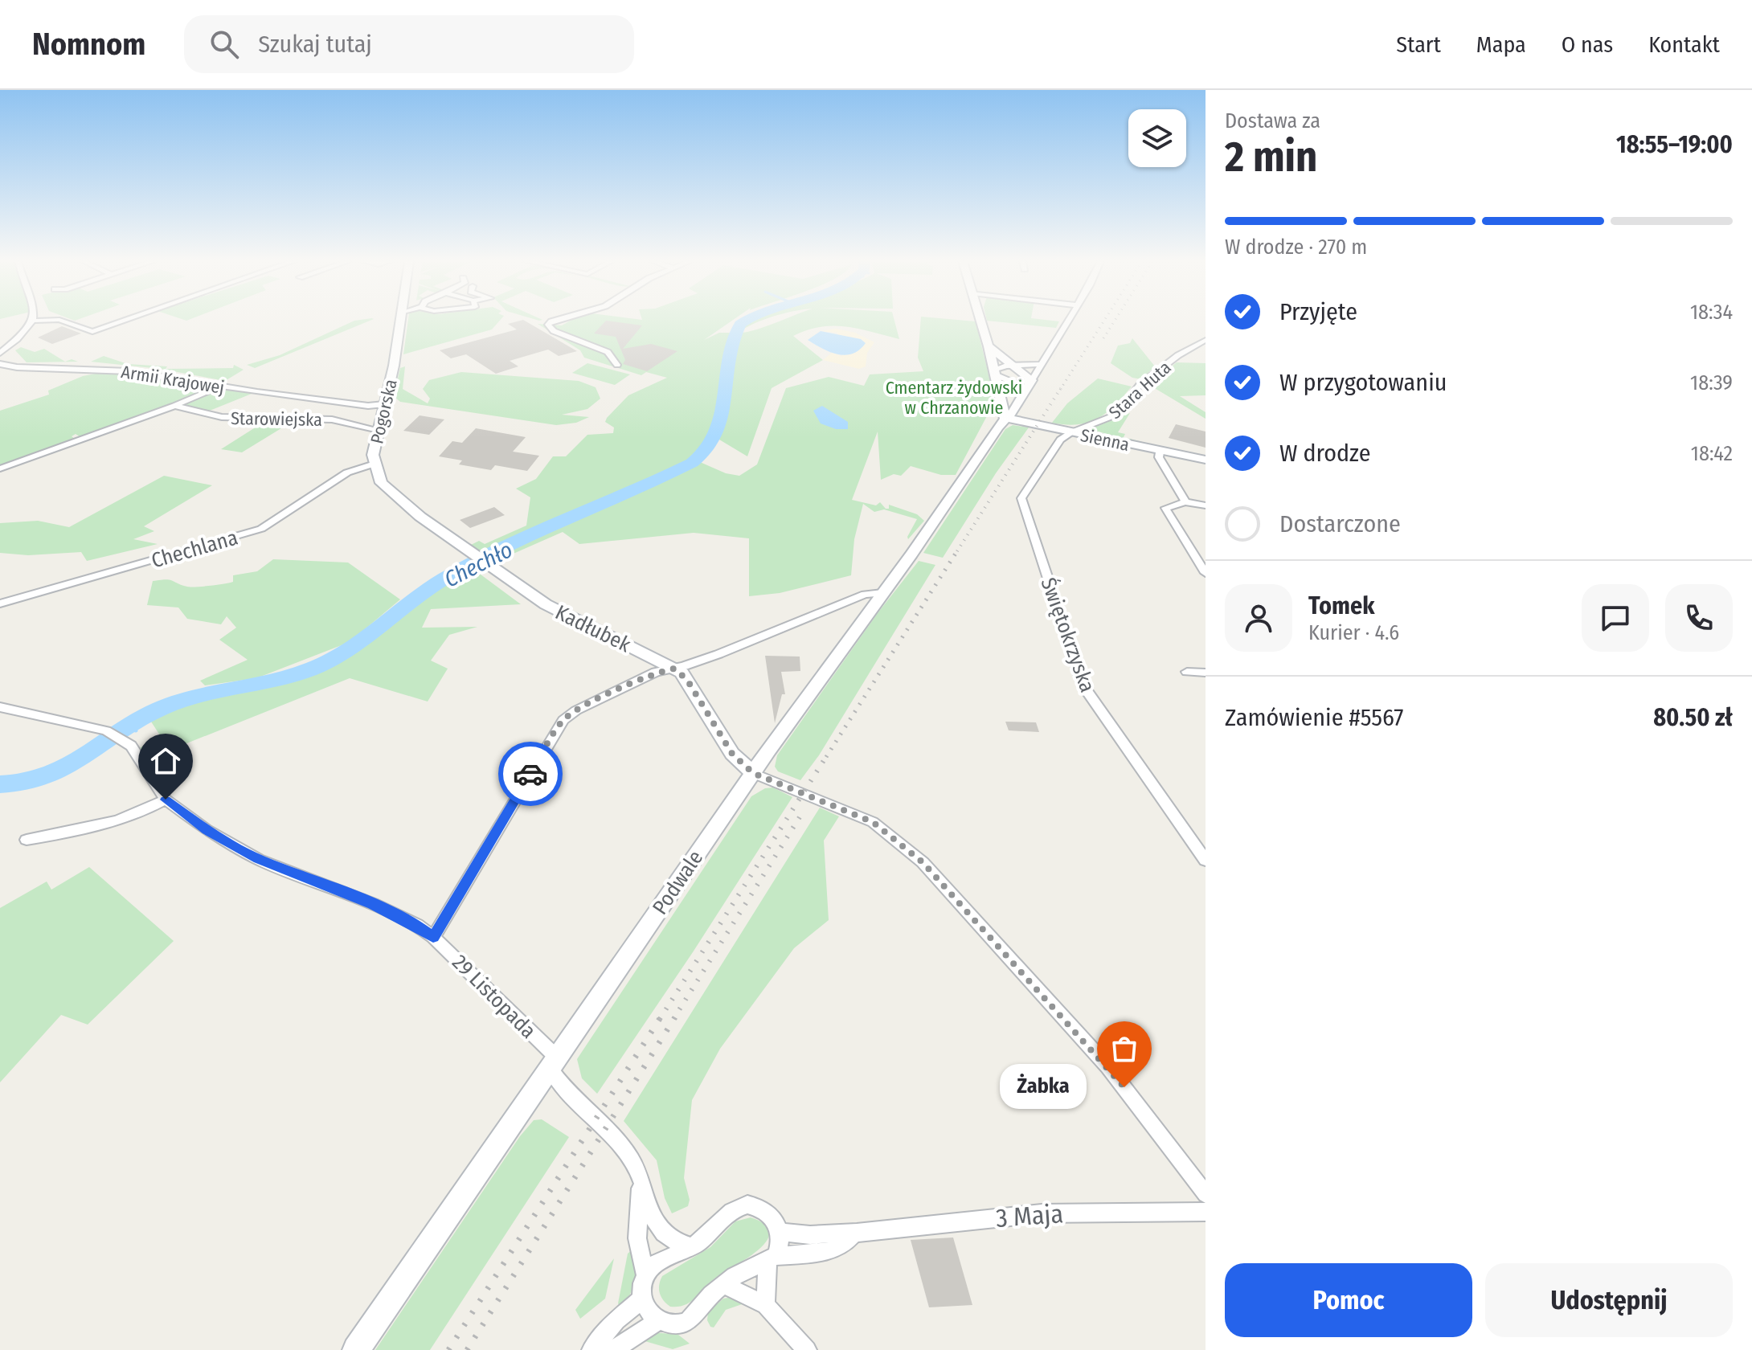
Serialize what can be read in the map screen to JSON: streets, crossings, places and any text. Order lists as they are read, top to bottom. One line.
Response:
{"streets":{"street":["Armii Krajowej","Stara Huta","Pogorska","Starowiejska","Sienna","Chechlana","Kadłubek","Świętokrzyska","Podwale","29 Listopada","3 Maja"]},"crossings":[["Armii Krajowej","Pogorska"],["Armii Krajowej","Starowiejska"],["Stara Huta","Sienna"],["Stara Huta","Świętokrzyska"],["Pogorska","Starowiejska"],["Pogorska","Chechlana"],["Pogorska","Kadłubek"],["Sienna","Świętokrzyska"],["Sienna","Podwale"],["Kadłubek","Podwale"],["Podwale","29 Listopada"]],"water":["Chechło"],"parks":["Cmentarz żydowski w Chrzanowie"],"places":["Żabka"],"page":{"header":"Nomnom","search":"Szukaj tutaj","nav":["Start","Mapa","O nas","Kontakt"],"heading":["2 min","Dostawa za","18:55–19:00"],"panel":["Tomek","Kurier · 4.6","Zamówienie #5567","80.50 zł"],"bar":"W drodze · 270 m","list":[["Przyjęte","18:34"],["W przygotowaniu","18:39"],["W drodze","18:42"],"Dostarczone"],"bubble":"Żabka","buttons":["Pomoc","Udostępnij"]}}
